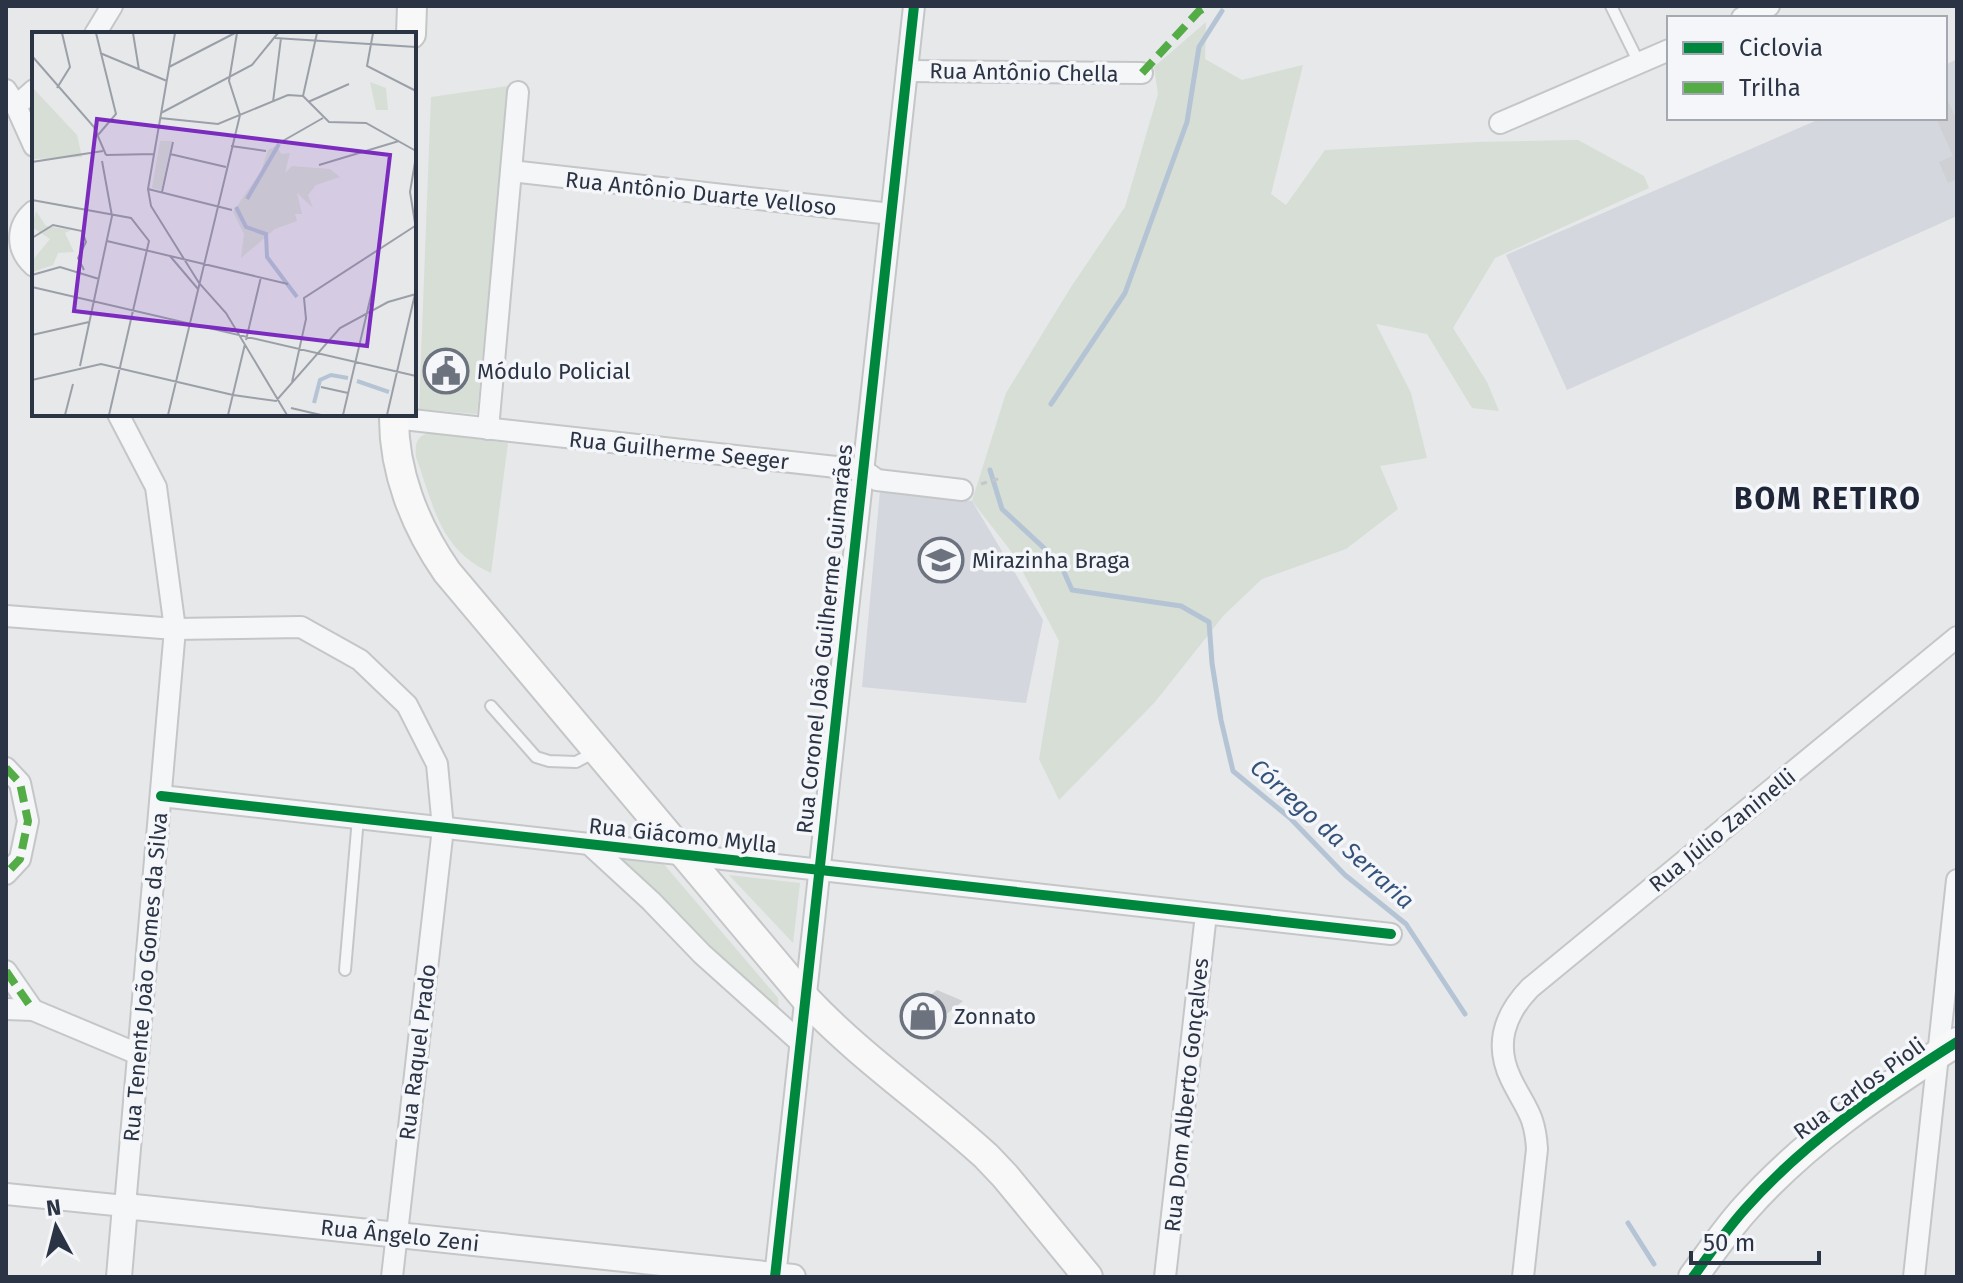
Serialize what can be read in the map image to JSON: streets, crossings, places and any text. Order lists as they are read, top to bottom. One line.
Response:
{"streets":{"main road":["Rua Carlos Pioli"],"street":["Rua Antônio Chella","Rua Antônio Duarte Velloso","Rua Guilherme Seeger","Rua Coronel João Guilherme Guimarães","Rua Júlio Zaninelli","Rua Giácomo Mylla","Rua Tenente João Gomes da Silva","Rua Raquel Prado","Rua Dom Alberto Gonçalves","Rua Ângelo Zeni"]},"crossings":[["Rua Antônio Chella","Rua Coronel João Guilherme Guimarães"],["Rua Antônio Duarte Velloso","Rua Coronel João Guilherme Guimarães"],["Rua Guilherme Seeger","Rua Coronel João Guilherme Guimarães"],["Rua Coronel João Guilherme Guimarães","Rua Giácomo Mylla"],["Rua Coronel João Guilherme Guimarães","Rua Ângelo Zeni"],["Rua Giácomo Mylla","Rua Tenente João Gomes da Silva"],["Rua Giácomo Mylla","Rua Raquel Prado"],["Rua Giácomo Mylla","Rua Dom Alberto Gonçalves"],["Rua Tenente João Gomes da Silva","Rua Raquel Prado"],["Rua Tenente João Gomes da Silva","Rua Ângelo Zeni"],["Rua Raquel Prado","Rua Ângelo Zeni"]],"districts":["BOM RETIRO"],"water":["Córrego da Serraria"],"places":{"public building":["Módulo Policial"],"school or university":["Mirazinha Braga"],"shop":["Zonnato"]},"legend":["Ciclovia","Trilha"],"scale_bar":"50 m","north":"top"}
